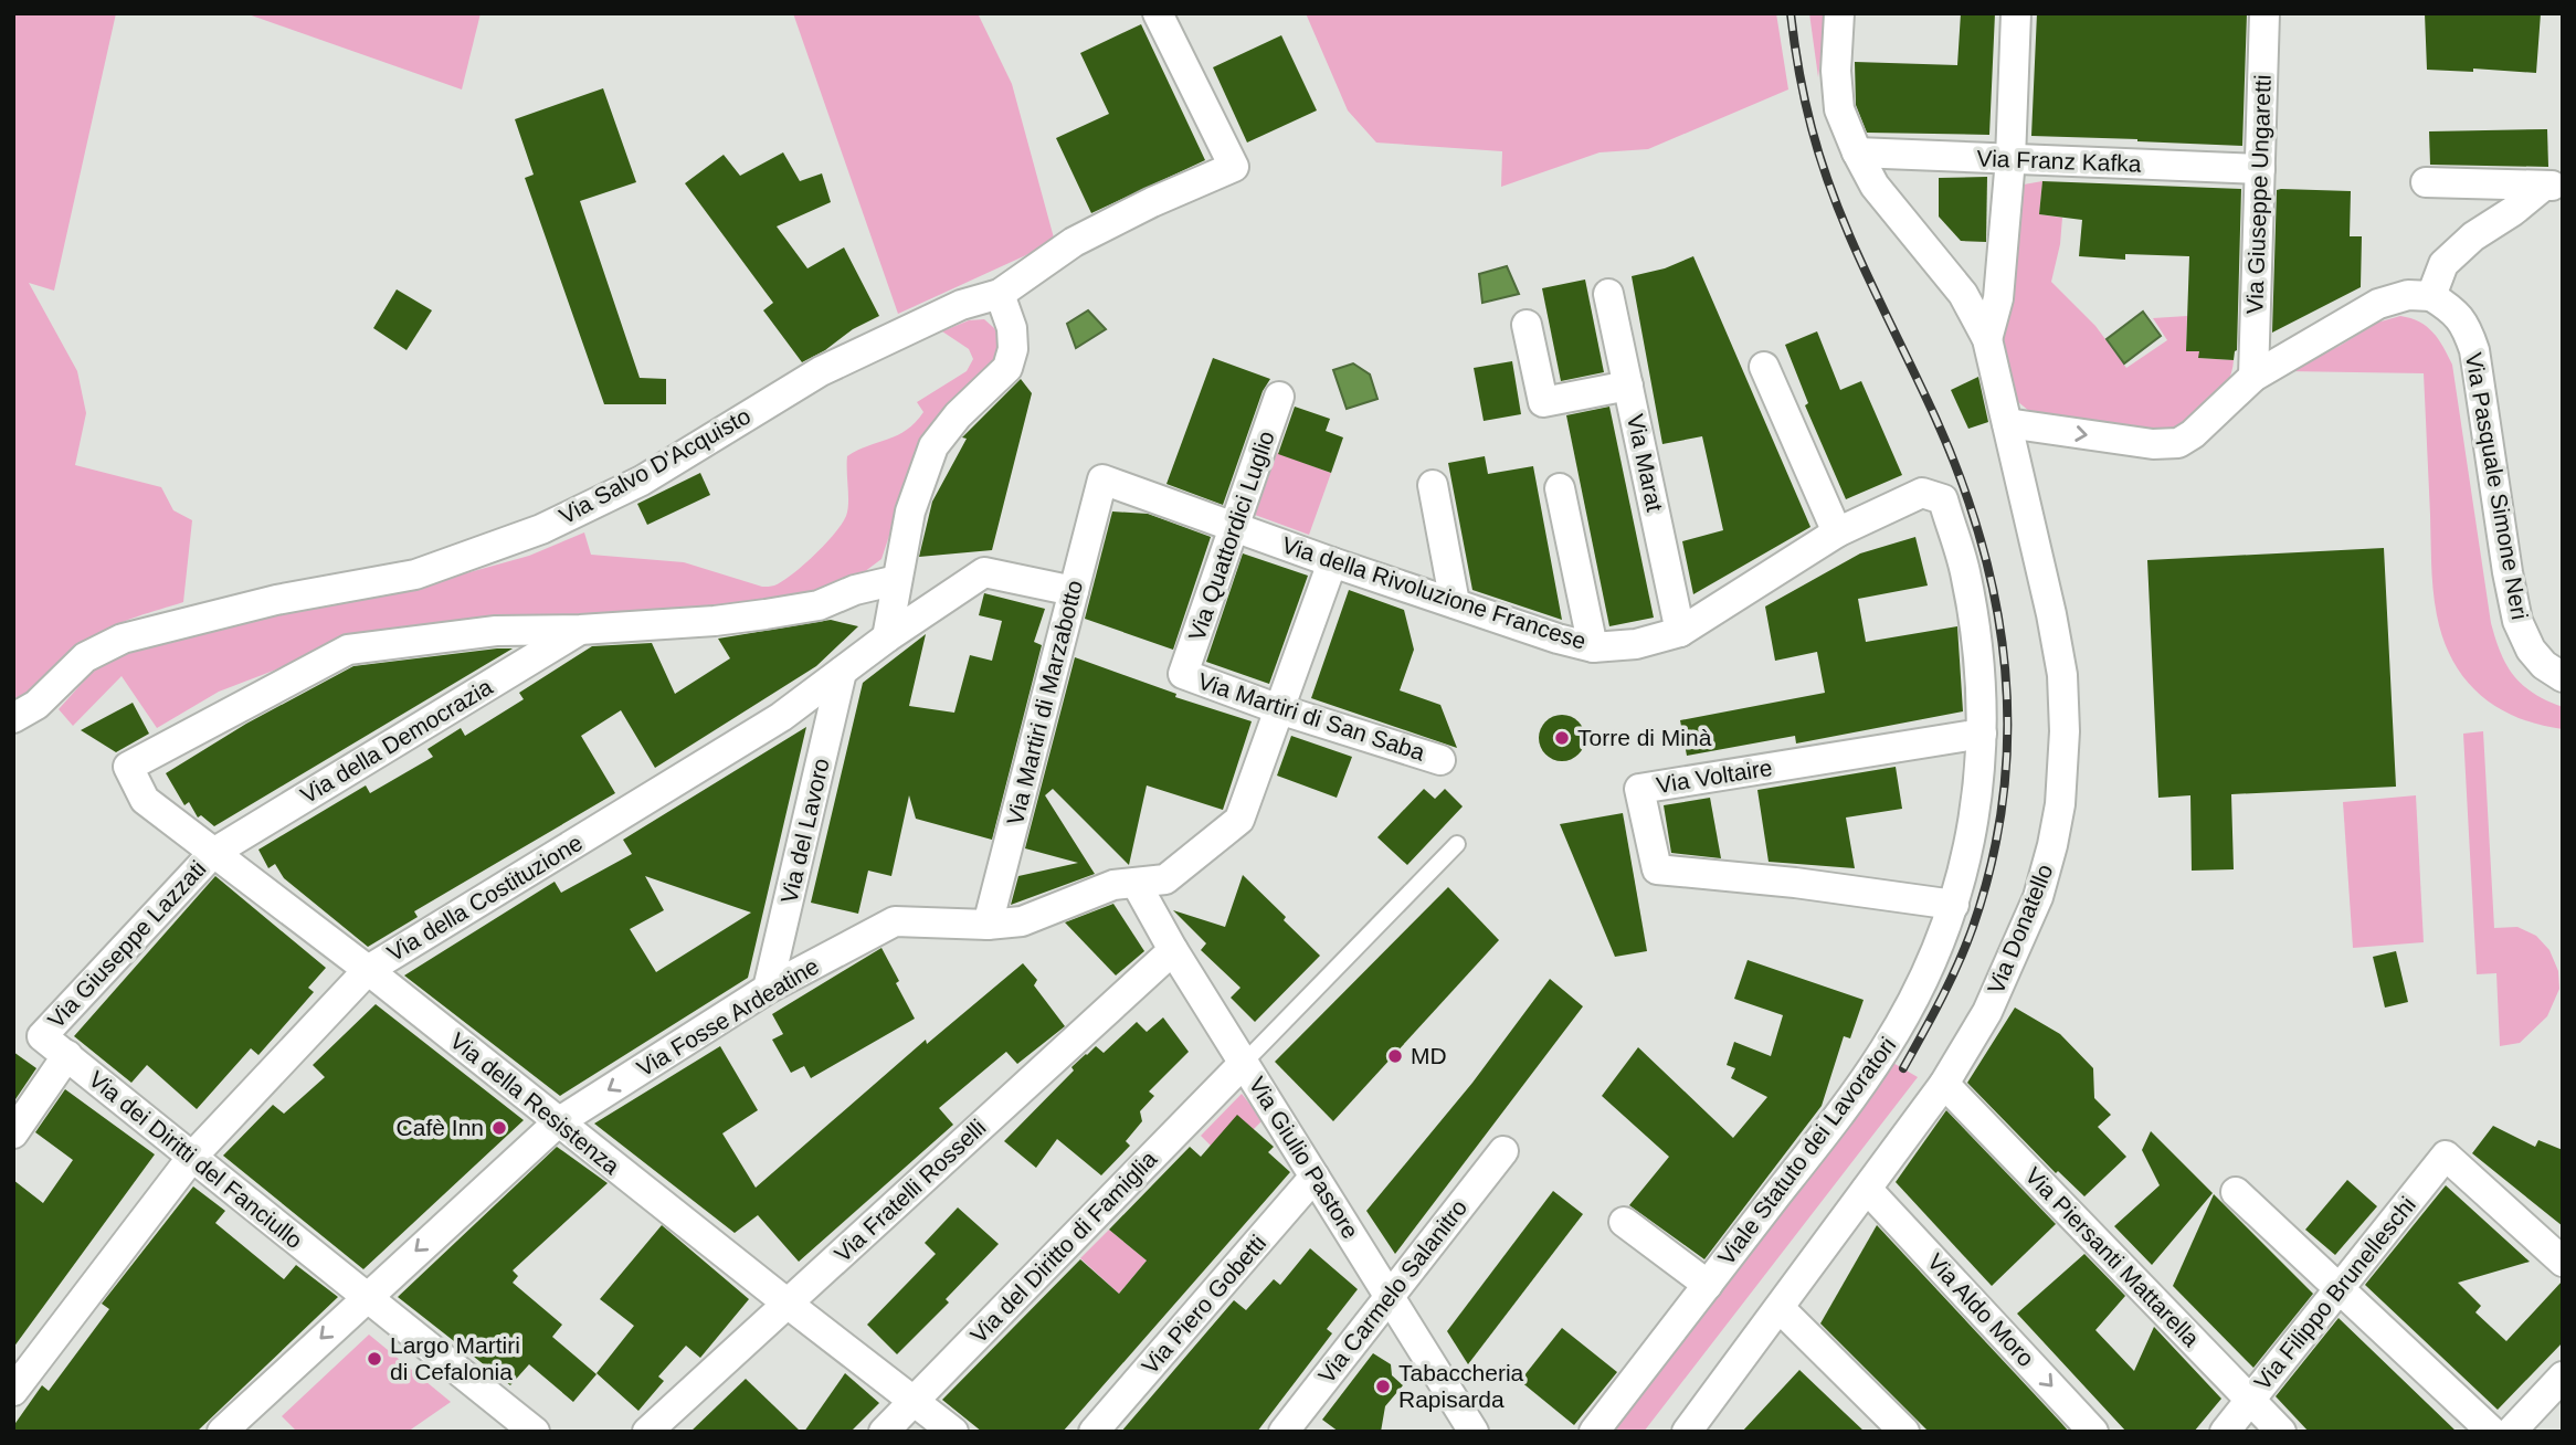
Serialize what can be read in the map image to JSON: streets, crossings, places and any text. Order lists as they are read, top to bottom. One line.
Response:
{"streets":{"street":["Via Franz Kafka","Via Giuseppe Ungaretti","Via Marat","Via Salvo D'Acquisto","Via Pasquale Simone Neri","Via Quattordici Luglio","Via della Rivoluzione Francese","Via Martiri di Marzabotto","Via Martiri di San Saba","Via della Democrazia","Via Voltaire","Via del Lavoro","Via della Costituzione","Via Donatello","Via Giuseppe Lazzati","Via Fosse Ardeatine","Via della Resistenza","Viale Statuto dei Lavoratori","Via Giulio Pastore","Via dei Diritti del Fanciullo","Via Fratelli Rosselli","Via del Diritto di Famiglia","Via Piersanti Mattarella","Via Carmelo Salanitro","Via Filippo Brunelleschi","Via Piero Gobetti","Via Aldo Moro"]},"crossings":[["Via Franz Kafka","Via Giuseppe Ungaretti"],["Via Marat","Via della Rivoluzione Francese"],["Via Quattordici Luglio","Via della Rivoluzione Francese"],["Via Quattordici Luglio","Via Martiri di San Saba"],["Via della Rivoluzione Francese","Via Martiri di Marzabotto"],["Via della Rivoluzione Francese","Via Fosse Ardeatine"],["Via della Rivoluzione Francese","Viale Statuto dei Lavoratori"],["Via Martiri di Marzabotto","Via della Costituzione"],["Via Martiri di Marzabotto","Via Fosse Ardeatine"],["Via Martiri di San Saba","Via Fosse Ardeatine"],["Via della Democrazia","Via Giuseppe Lazzati"],["Via della Democrazia","Via della Resistenza"],["Via Voltaire","Viale Statuto dei Lavoratori"],["Via del Lavoro","Via della Costituzione"],["Via del Lavoro","Via Fosse Ardeatine"],["Via della Costituzione","Via della Resistenza"],["Via della Costituzione","Via dei Diritti del Fanciullo"],["Via Donatello","Via Piersanti Mattarella"],["Via Donatello","Via Aldo Moro"],["Via Giuseppe Lazzati","Via della Resistenza"],["Via Giuseppe Lazzati","Via dei Diritti del Fanciullo"],["Via Fosse Ardeatine","Via della Resistenza"],["Via Fosse Ardeatine","Via Giulio Pastore"],["Via Fosse Ardeatine","Via dei Diritti del Fanciullo"],["Via della Resistenza","Via Fratelli Rosselli"],["Via della Resistenza","Via del Diritto di Famiglia"],["Via Giulio Pastore","Via Fratelli Rosselli"],["Via Giulio Pastore","Via del Diritto di Famiglia"],["Via Giulio Pastore","Via Carmelo Salanitro"],["Via Giulio Pastore","Via Piero Gobetti"],["Via Piersanti Mattarella","Via Filippo Brunelleschi"]],"one_way":["Via Fosse Ardeatine"],"places":["Torre di Minà","MD","Cafè Inn","Largo Martiri di Cefalonia","Tabaccheria Rapisarda"]}
